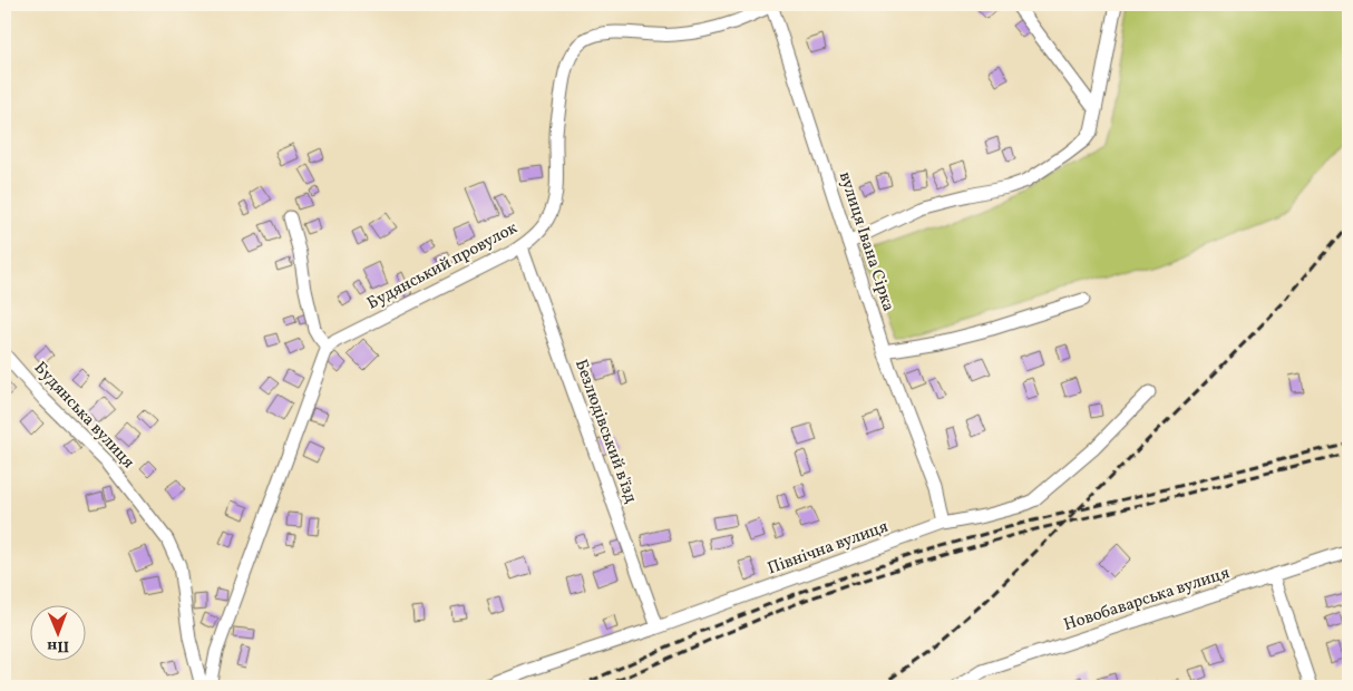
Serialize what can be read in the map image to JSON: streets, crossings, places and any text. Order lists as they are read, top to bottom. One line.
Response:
{"streets":{"street":["вулиця Івана Сірка","Будянський провулок","Будянська вулиця","Безлюдівський в'їзд","Північна вулиця","Новобаварська вулиця"]},"crossings":[["вулиця Івана Сірка","Будянський провулок"],["вулиця Івана Сірка","Північна вулиця"],["Будянський провулок","Безлюдівський в'їзд"],["Безлюдівський в'їзд","Північна вулиця"]],"north":"bottom"}
